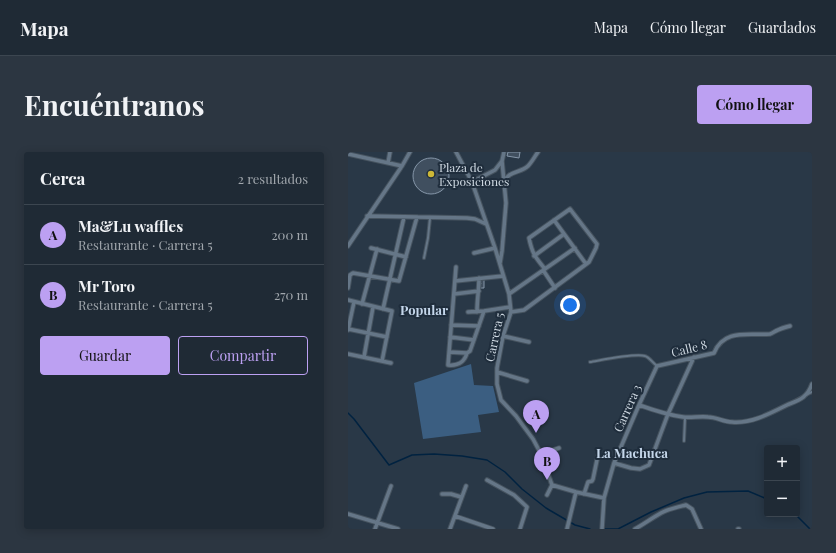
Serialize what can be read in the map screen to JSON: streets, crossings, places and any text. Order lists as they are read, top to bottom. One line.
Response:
{"streets":{"street":["Carrera 5","Calle 8","Carrera 3"]},"crossings":[["Calle 8","Carrera 3"]],"districts":["Popular","La Machuca"],"places":["Plaza de Exposiciones"],"page":{"header":"Mapa","nav":["Mapa","Cómo llegar","Guardados"],"buttons":["Cómo llegar",["Guardar","Compartir"]],"title":"Encuéntranos","heading":["Cerca","2 resultados"],"list":[{"mark":"A","name":"Ma&Lu waffles","note":"Restaurante · Carrera 5","value":"200 m"},{"mark":"B","name":"Mr Toro","note":"Restaurante · Carrera 5","value":"270 m"}],"pins":["A","B"],"map_buttons":["+","−"]}}
